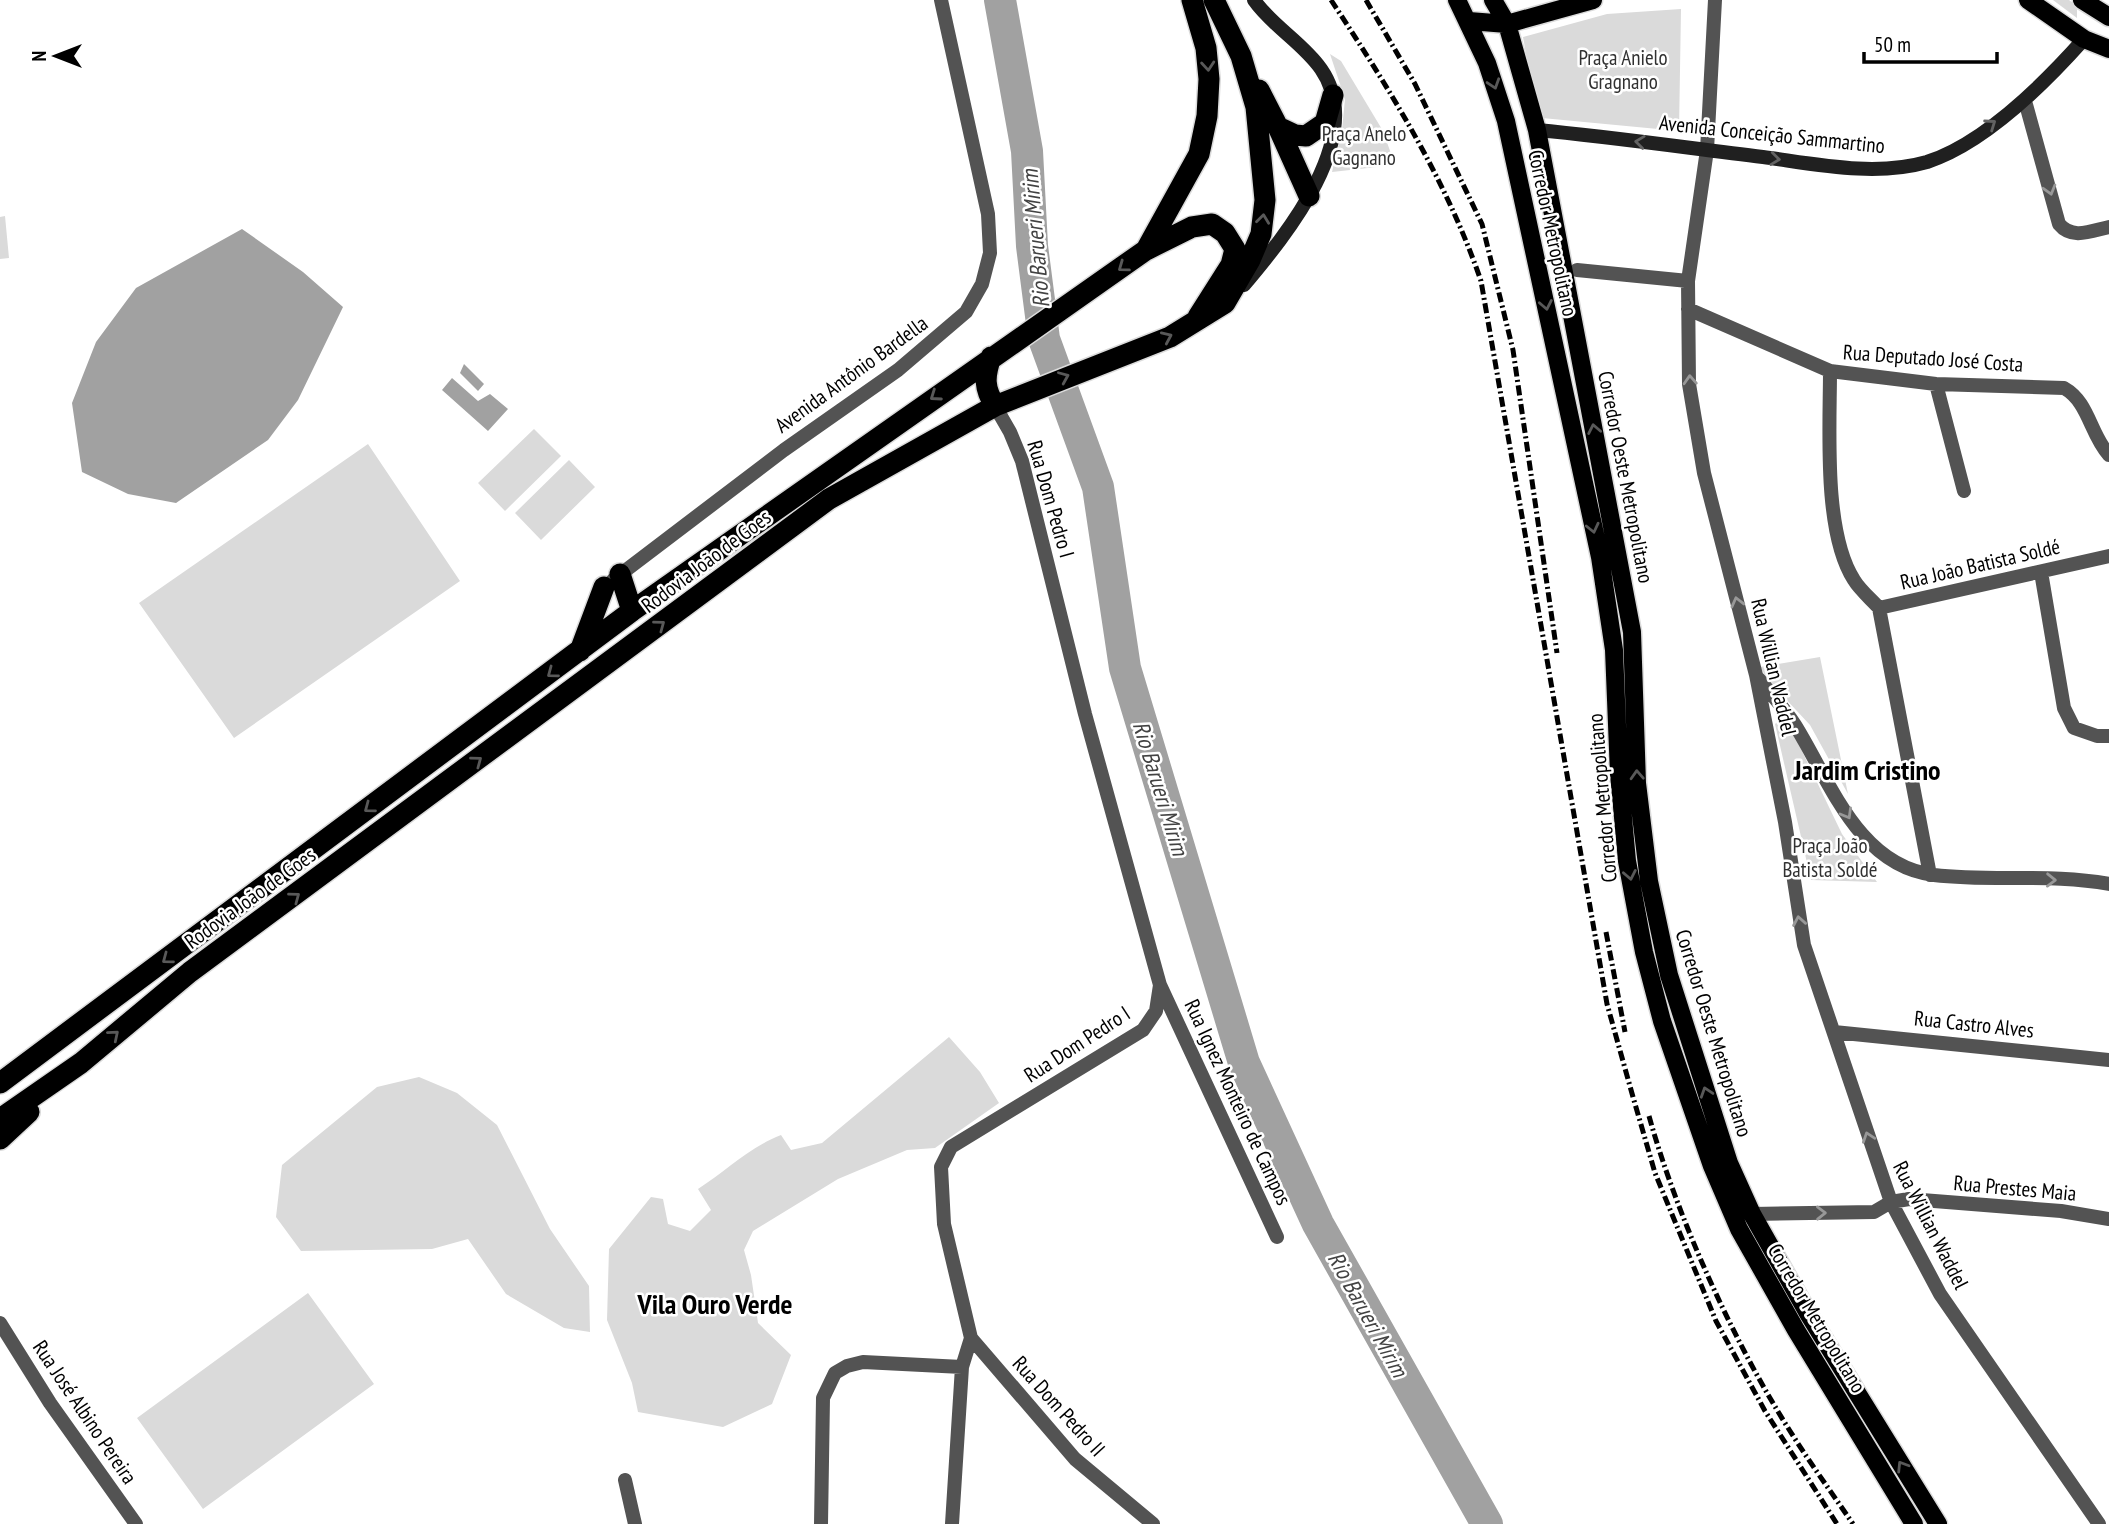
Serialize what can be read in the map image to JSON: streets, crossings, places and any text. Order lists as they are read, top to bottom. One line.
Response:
{"streets":{"highway":["Rodovia João de Goes"],"main road":["Avenida Conceição Sammartino","Corredor Metropolitano","Corredor Oeste Metropolitano"],"street":["Rua Deputado José Costa","Avenida Antônio Bardella","Rua Dom Pedro I","Rua João Batista Soldé","Rua Willian Waddel","Rua Castro Alves","Rua Ignez Monteiro de Campos","Rua Prestes Maia","Rua Dom Pedro II","Rua José Albino Pereira"]},"crossings":[["Avenida Conceição Sammartino","Corredor Oeste Metropolitano"],["Avenida Conceição Sammartino","Rua Willian Waddel"],["Rua Deputado José Costa","Rua Willian Waddel"],["Corredor Oeste Metropolitano","Rua Prestes Maia"],["Rua Dom Pedro I","Rodovia João de Goes"],["Rua Dom Pedro I","Rua Ignez Monteiro de Campos"],["Rua Dom Pedro I","Rua Dom Pedro II"],["Rua Willian Waddel","Rua Castro Alves"],["Rua Willian Waddel","Rua Prestes Maia"]],"one_way":["Corredor Metropolitano","Corredor Oeste Metropolitano","Rua Willian Waddel","Rua Prestes Maia"],"districts":["Jardim Cristino","Vila Ouro Verde"],"water":["Rio Barueri Mirim"],"parks":["Praça Anielo Gragnano","Praça Anelo Gagnano","Praça João Batista Soldé"],"scale_bar":"50 m","north":"left"}
